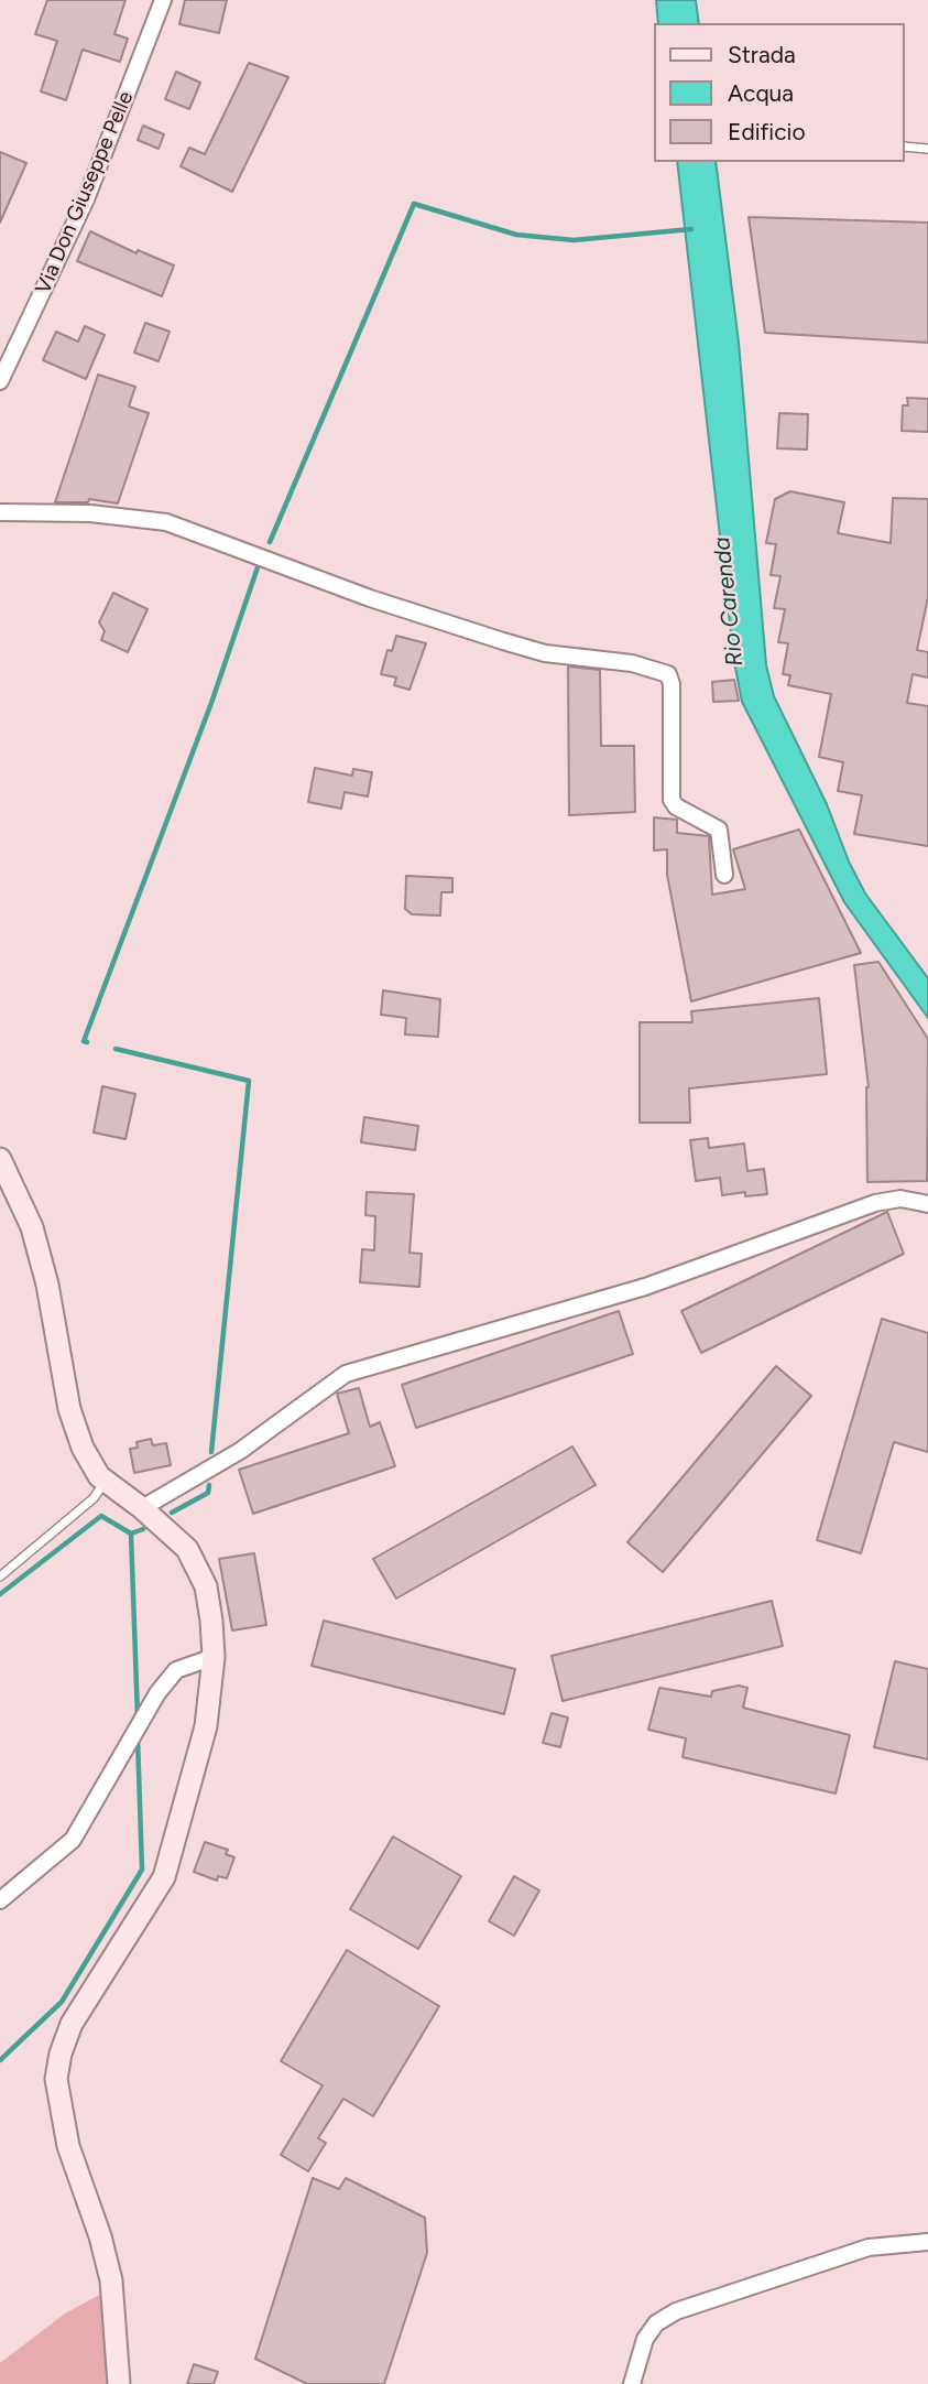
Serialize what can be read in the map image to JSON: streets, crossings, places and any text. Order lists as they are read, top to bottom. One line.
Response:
{"streets":{"street":["Via Don Giuseppe Pelle"]},"water":["Rio Carenda"],"legend":["Strada","Acqua","Edificio"]}
